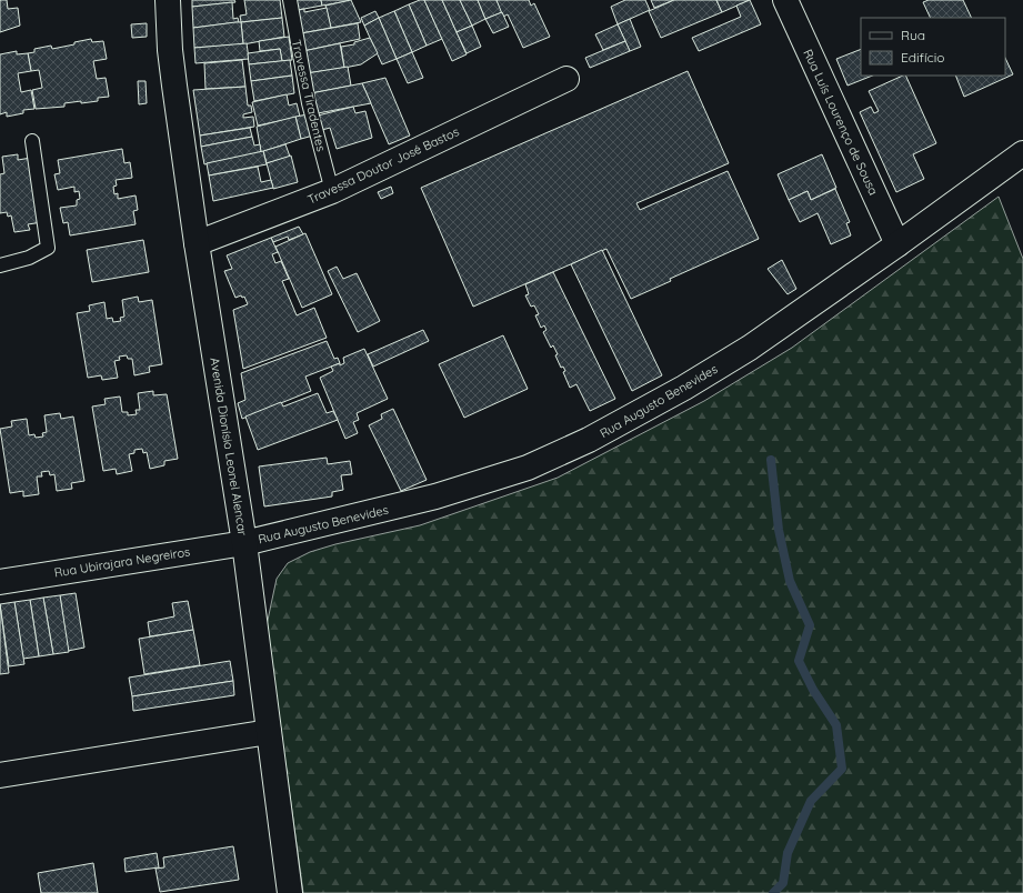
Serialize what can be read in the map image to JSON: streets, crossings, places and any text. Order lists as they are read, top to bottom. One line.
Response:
{"streets":{"street":["Rua Luís Lourenço de Sousa","Travessa Doutor José Bastos","Rua Augusto Benevides","Avenida Dionísio Leonel Alencar","Rua Ubirajara Negreiros"],"lane":["Travessa Tiradentes"]},"crossings":[["Travessa Tiradentes","Travessa Doutor José Bastos"],["Rua Luís Lourenço de Sousa","Rua Augusto Benevides"],["Travessa Doutor José Bastos","Avenida Dionísio Leonel Alencar"],["Rua Augusto Benevides","Avenida Dionísio Leonel Alencar"],["Rua Augusto Benevides","Rua Ubirajara Negreiros"],["Avenida Dionísio Leonel Alencar","Rua Ubirajara Negreiros"]],"legend":["Rua","Edifício"]}
